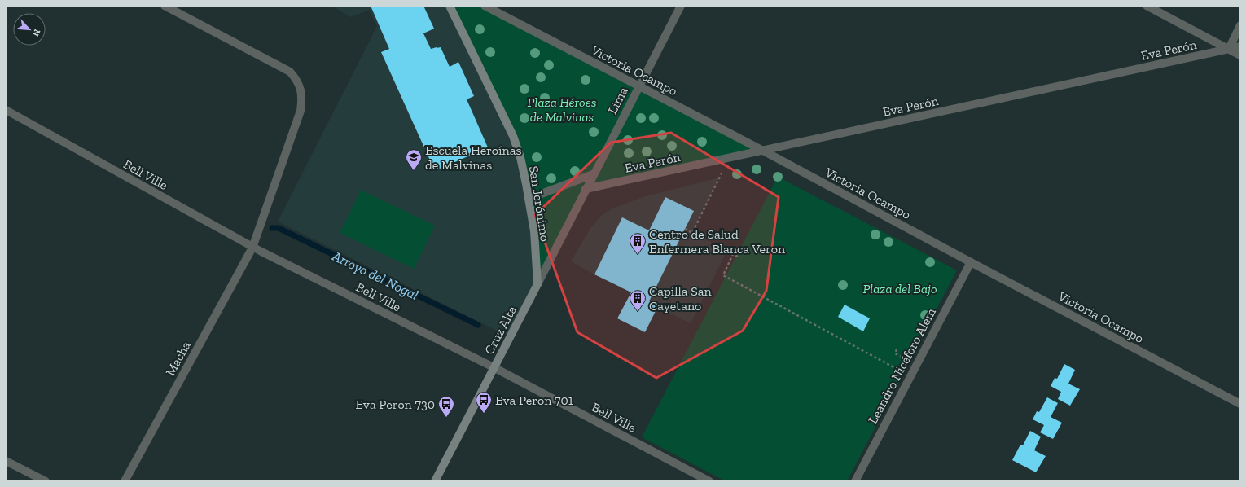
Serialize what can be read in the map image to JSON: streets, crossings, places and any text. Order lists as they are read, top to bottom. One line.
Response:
{"streets":{"main road":["San Jerónimo","Cruz Alta"],"street":["Eva Perón","Victoria Ocampo","Lima","Bell Ville","Macha","Leandro Nicéforo Alem"]},"crossings":[["Eva Perón","Victoria Ocampo"],["Eva Perón","Lima"],["Eva Perón","Cruz Alta"],["Victoria Ocampo","Lima"],["Victoria Ocampo","Leandro Nicéforo Alem"],["Lima","Cruz Alta"],["Bell Ville","Cruz Alta"],["Bell Ville","Macha"],["San Jerónimo","Cruz Alta"]],"water":["Arroyo del Nogal"],"parks":["Plaza Héroes de Malvinas","Plaza del Bajo"],"places":{"school or university":["Escuela Heroínas de Malvinas"],"building":["Centro de Salud Enfermera Blanca Veron","Capilla San Cayetano"],"bus stop":["Eva Peron 701","Eva Peron 730"]},"north":"bottom right"}
